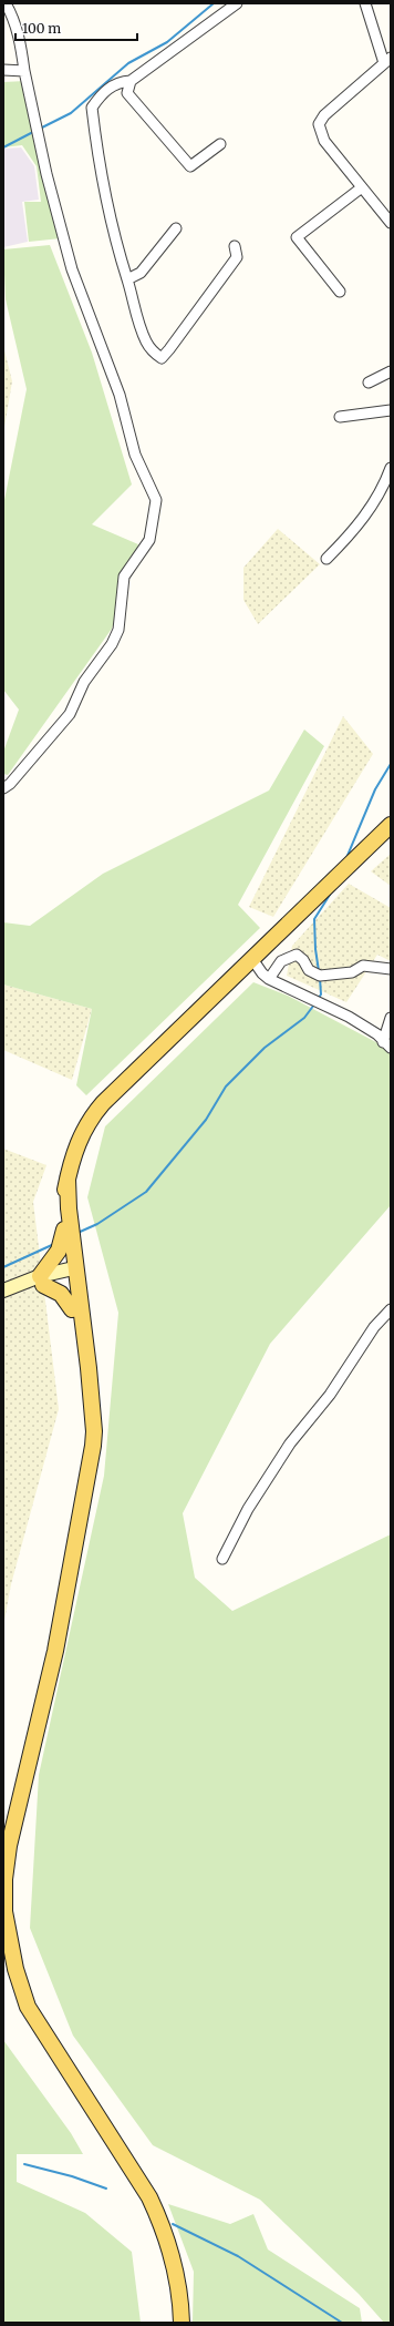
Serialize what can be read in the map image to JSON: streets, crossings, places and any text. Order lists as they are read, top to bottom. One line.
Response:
{"scale_bar":"100 m"}
